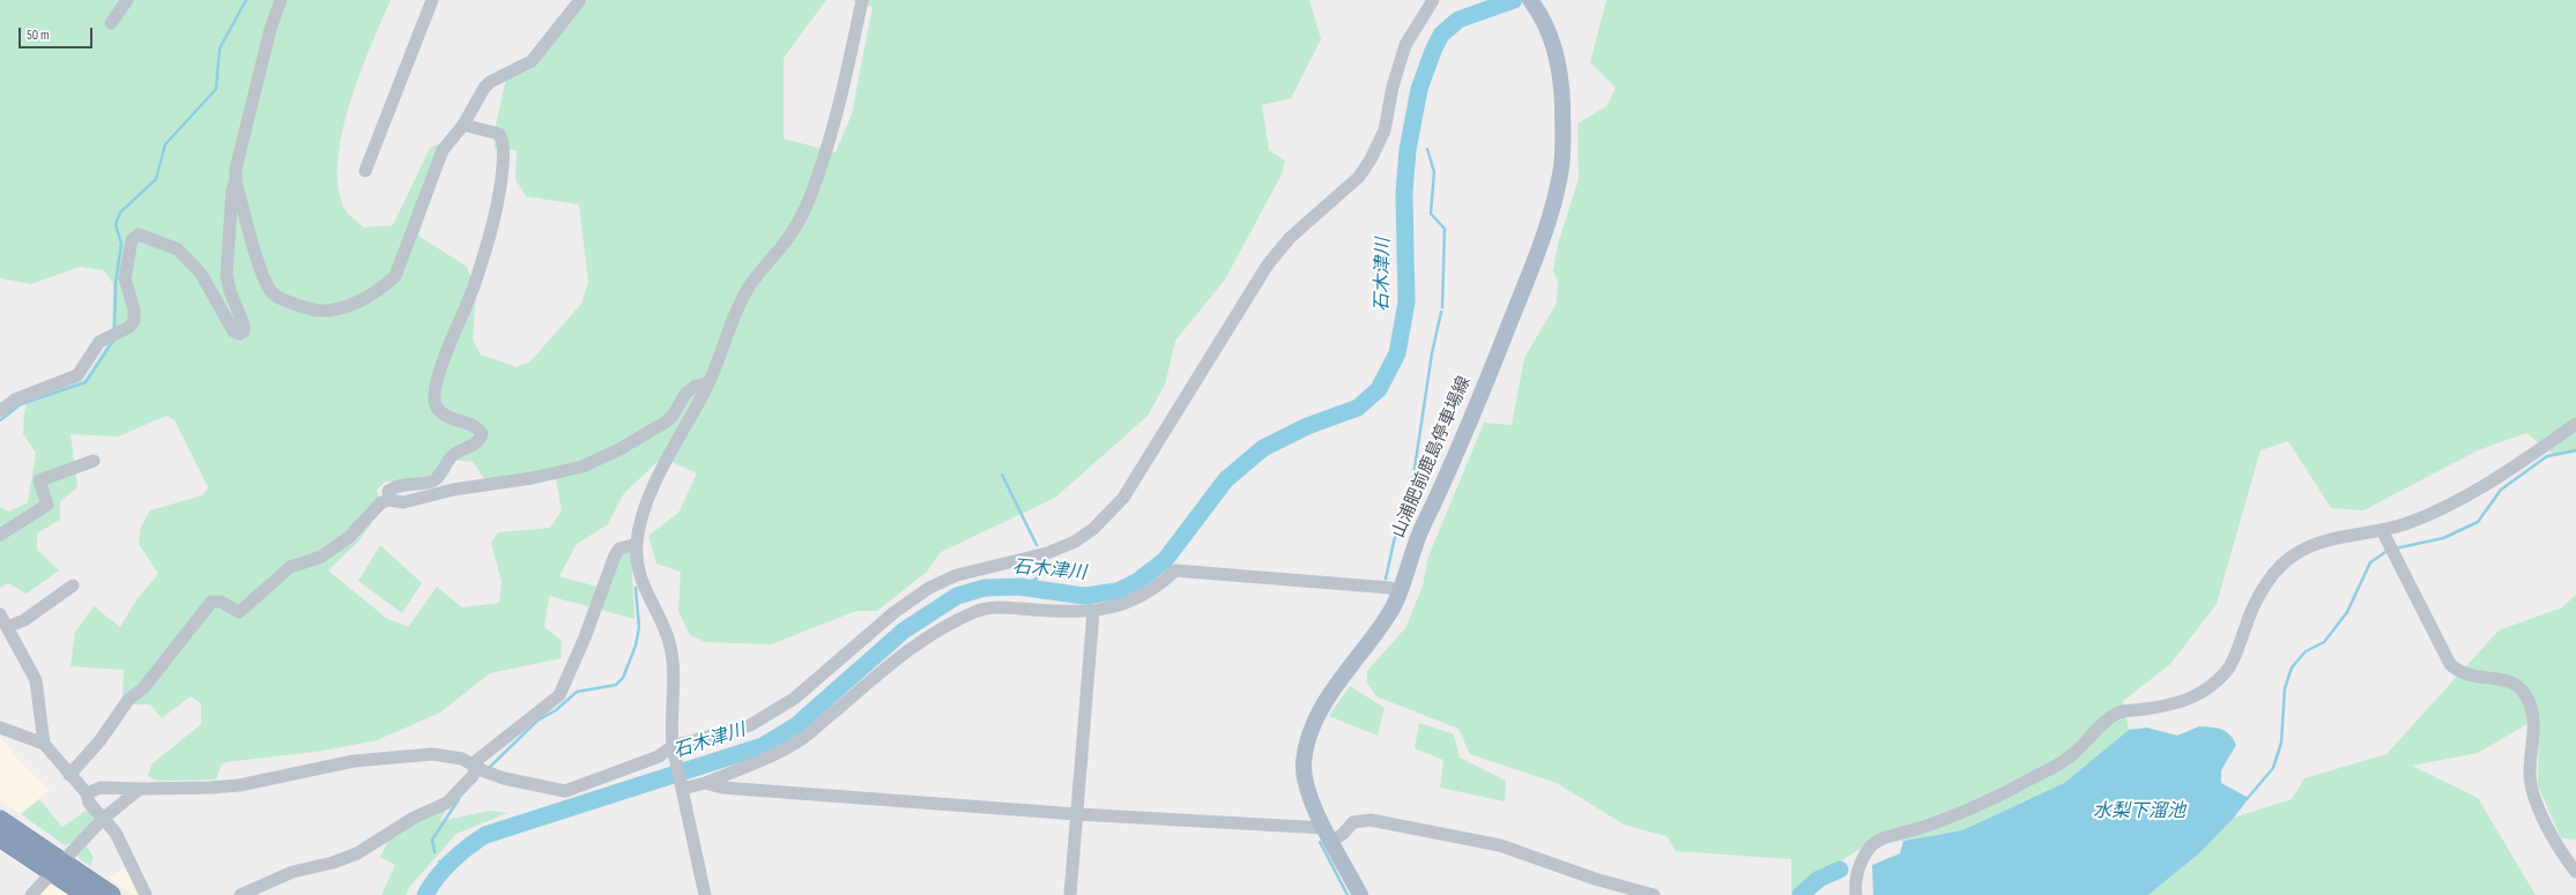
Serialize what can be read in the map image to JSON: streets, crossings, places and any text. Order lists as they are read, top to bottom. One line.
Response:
{"streets":{"main road":["山浦肥前鹿島停車場線"]},"water":["石木津川","水梨下溜池"],"scale_bar":"50 m"}
